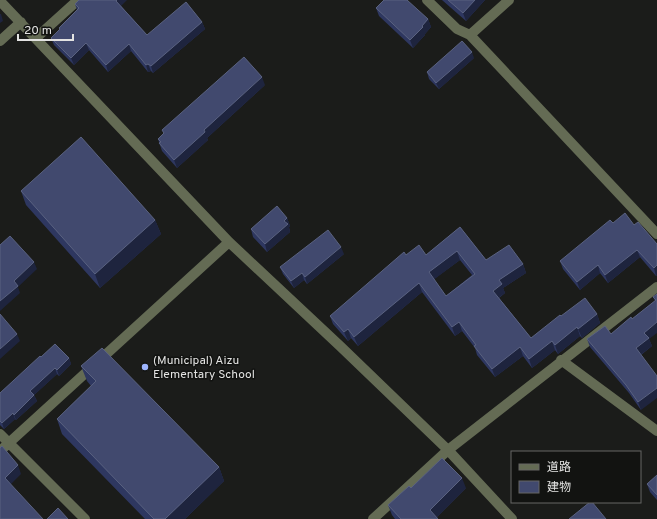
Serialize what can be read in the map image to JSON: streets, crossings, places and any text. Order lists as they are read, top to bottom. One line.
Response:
{"places":["(Municipal) Aizu Elementary School"],"legend":["道路","建物"],"scale_bar":"20 m"}
